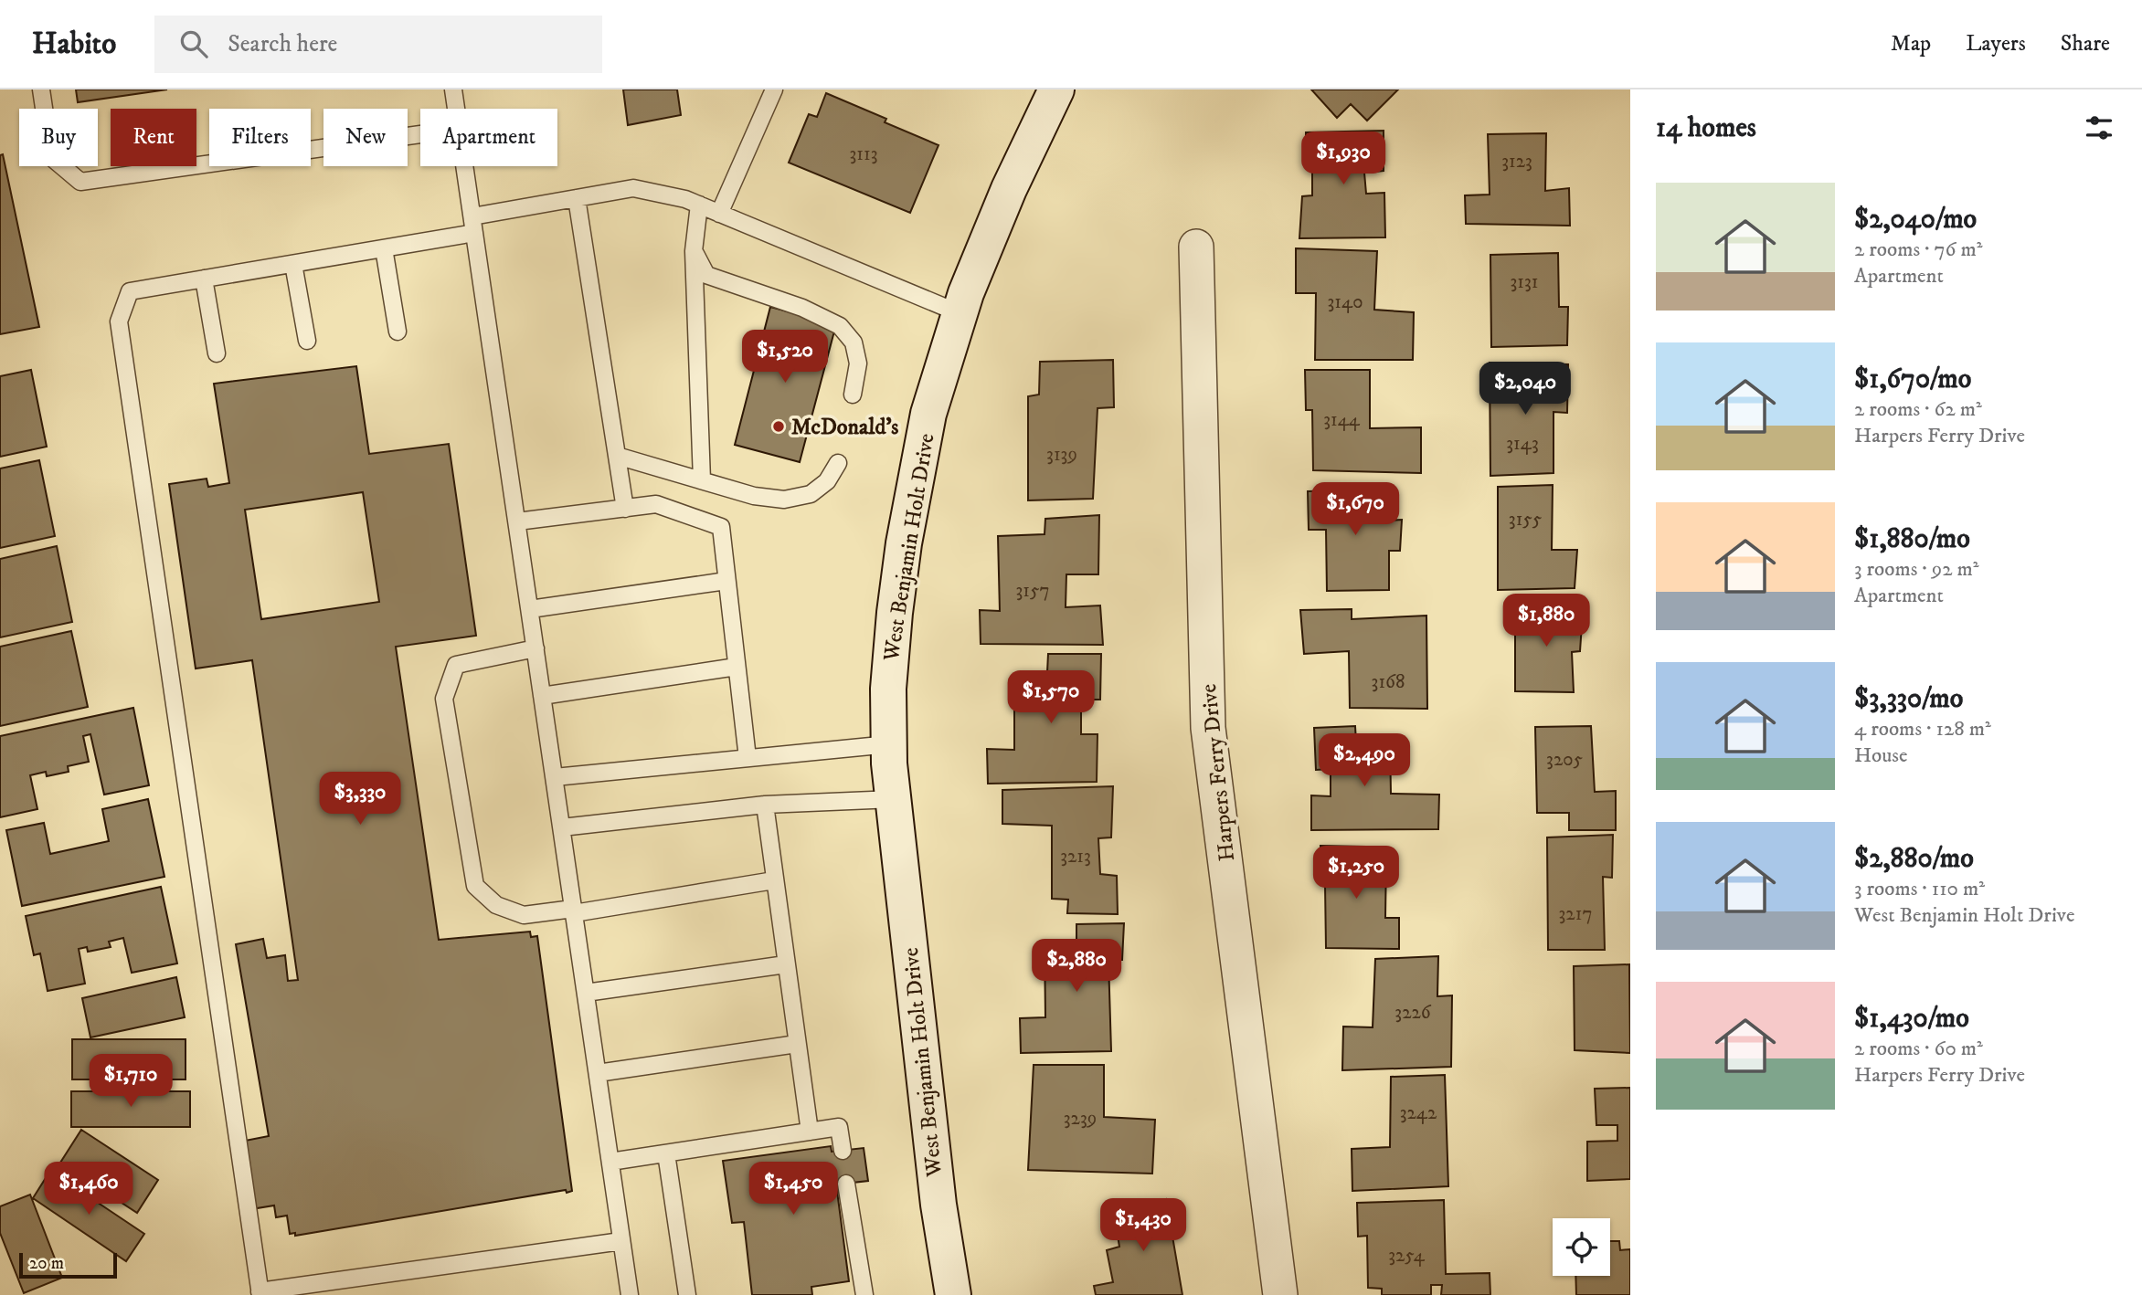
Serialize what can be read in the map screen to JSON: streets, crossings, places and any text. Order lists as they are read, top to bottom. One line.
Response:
{"streets":{"main road":["West Benjamin Holt Drive"],"street":["Harpers Ferry Drive"]},"places":["McDonald's"],"house_numbers":["3113","3123","3131","3140","3144","3143","3139","3155","3157","3168","3205","3213","3217","3226","3242","3239","3254"],"scale_bar":"20 m","page":{"header":"Habito","search":"Search here","nav":["Map","Layers","Share"],"heading":"14 homes","chip":["Buy","Rent","Filters","New","Apartment"],"price":["$1,930","$1,520","$2,040","$1,670","$1,880","$1,570","$2,490","$3,330","$1,250","$2,880","$1,710","$1,460","$1,450","$1,430"],"list":[{"name":"$2,040/mo","note":"2 rooms · 76 m² · Apartment"},{"name":"$1,670/mo","note":"2 rooms · 62 m² · Harpers Ferry Drive"},{"name":"$1,880/mo","note":"3 rooms · 92 m² · Apartment"},{"name":"$3,330/mo","note":"4 rooms · 128 m² · House"},{"name":"$2,880/mo","note":"3 rooms · 110 m² · West Benjamin Holt Drive"},{"name":"$1,430/mo","note":"2 rooms · 60 m² · Harpers Ferry Drive"}],"scale":"20 m"}}
